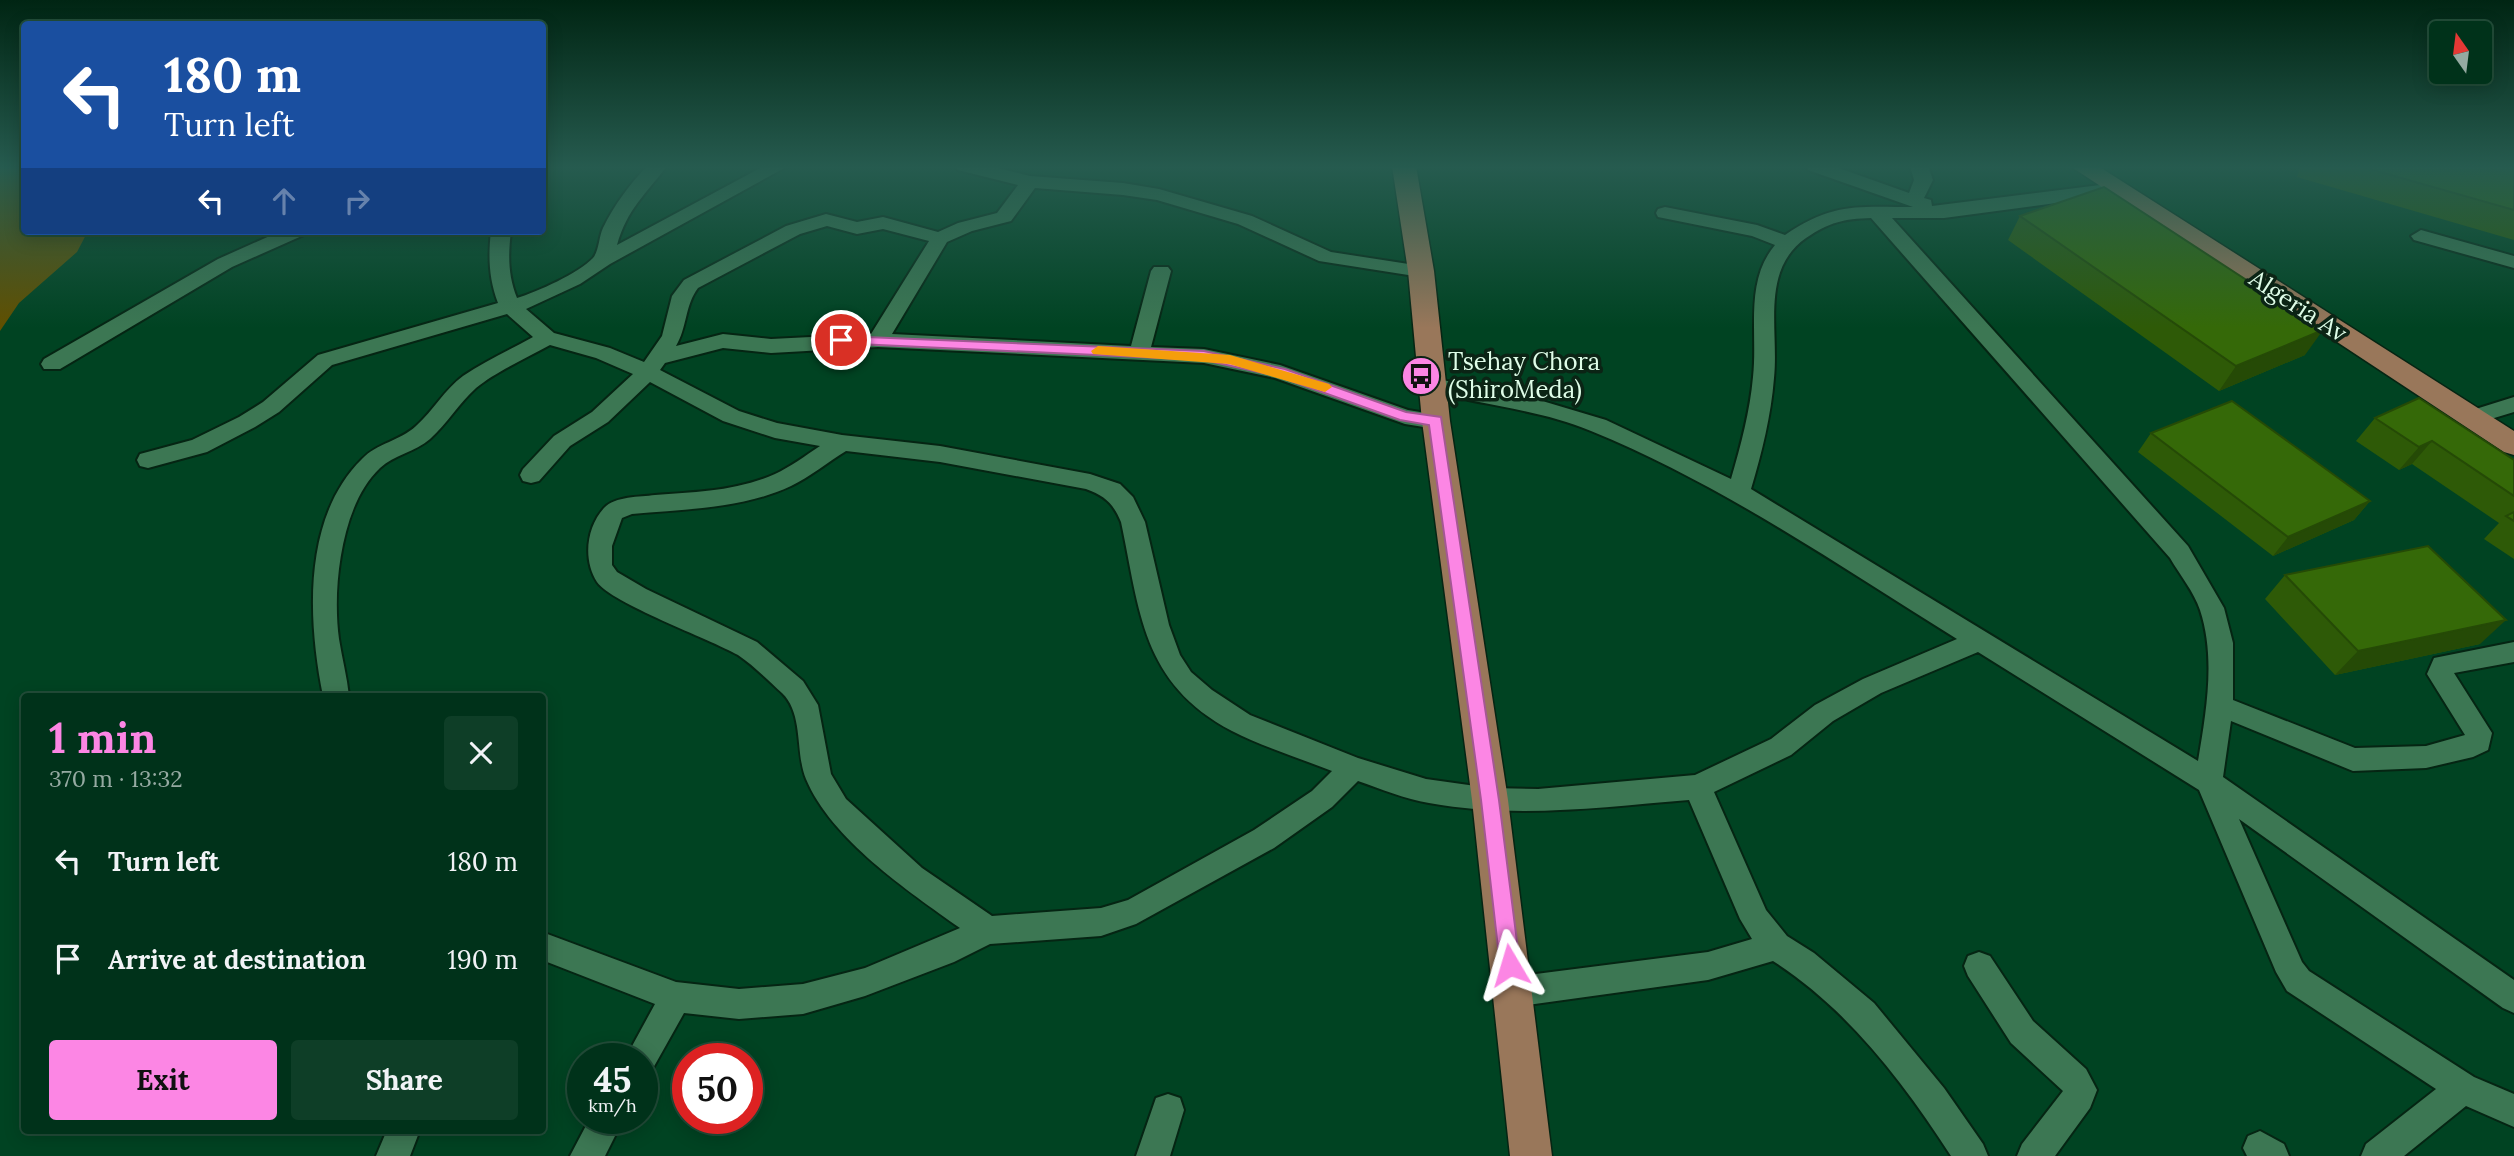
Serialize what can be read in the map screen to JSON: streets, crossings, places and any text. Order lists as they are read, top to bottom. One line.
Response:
{"streets":{"main road":["Algeria Av"]},"places":{"bus stop":["Tsehay Chora (ShiroMeda)"]},"north":"top","page":{"turn":["180 m","Turn left"],"heading":["1 min","370 m · 13:32"],"list":[{"name":"Turn left","value":"180 m"},{"name":"Arrive at destination","value":"190 m"}],"buttons":["Exit","Share"],"speed":"45 km/h","limit":"50"}}
